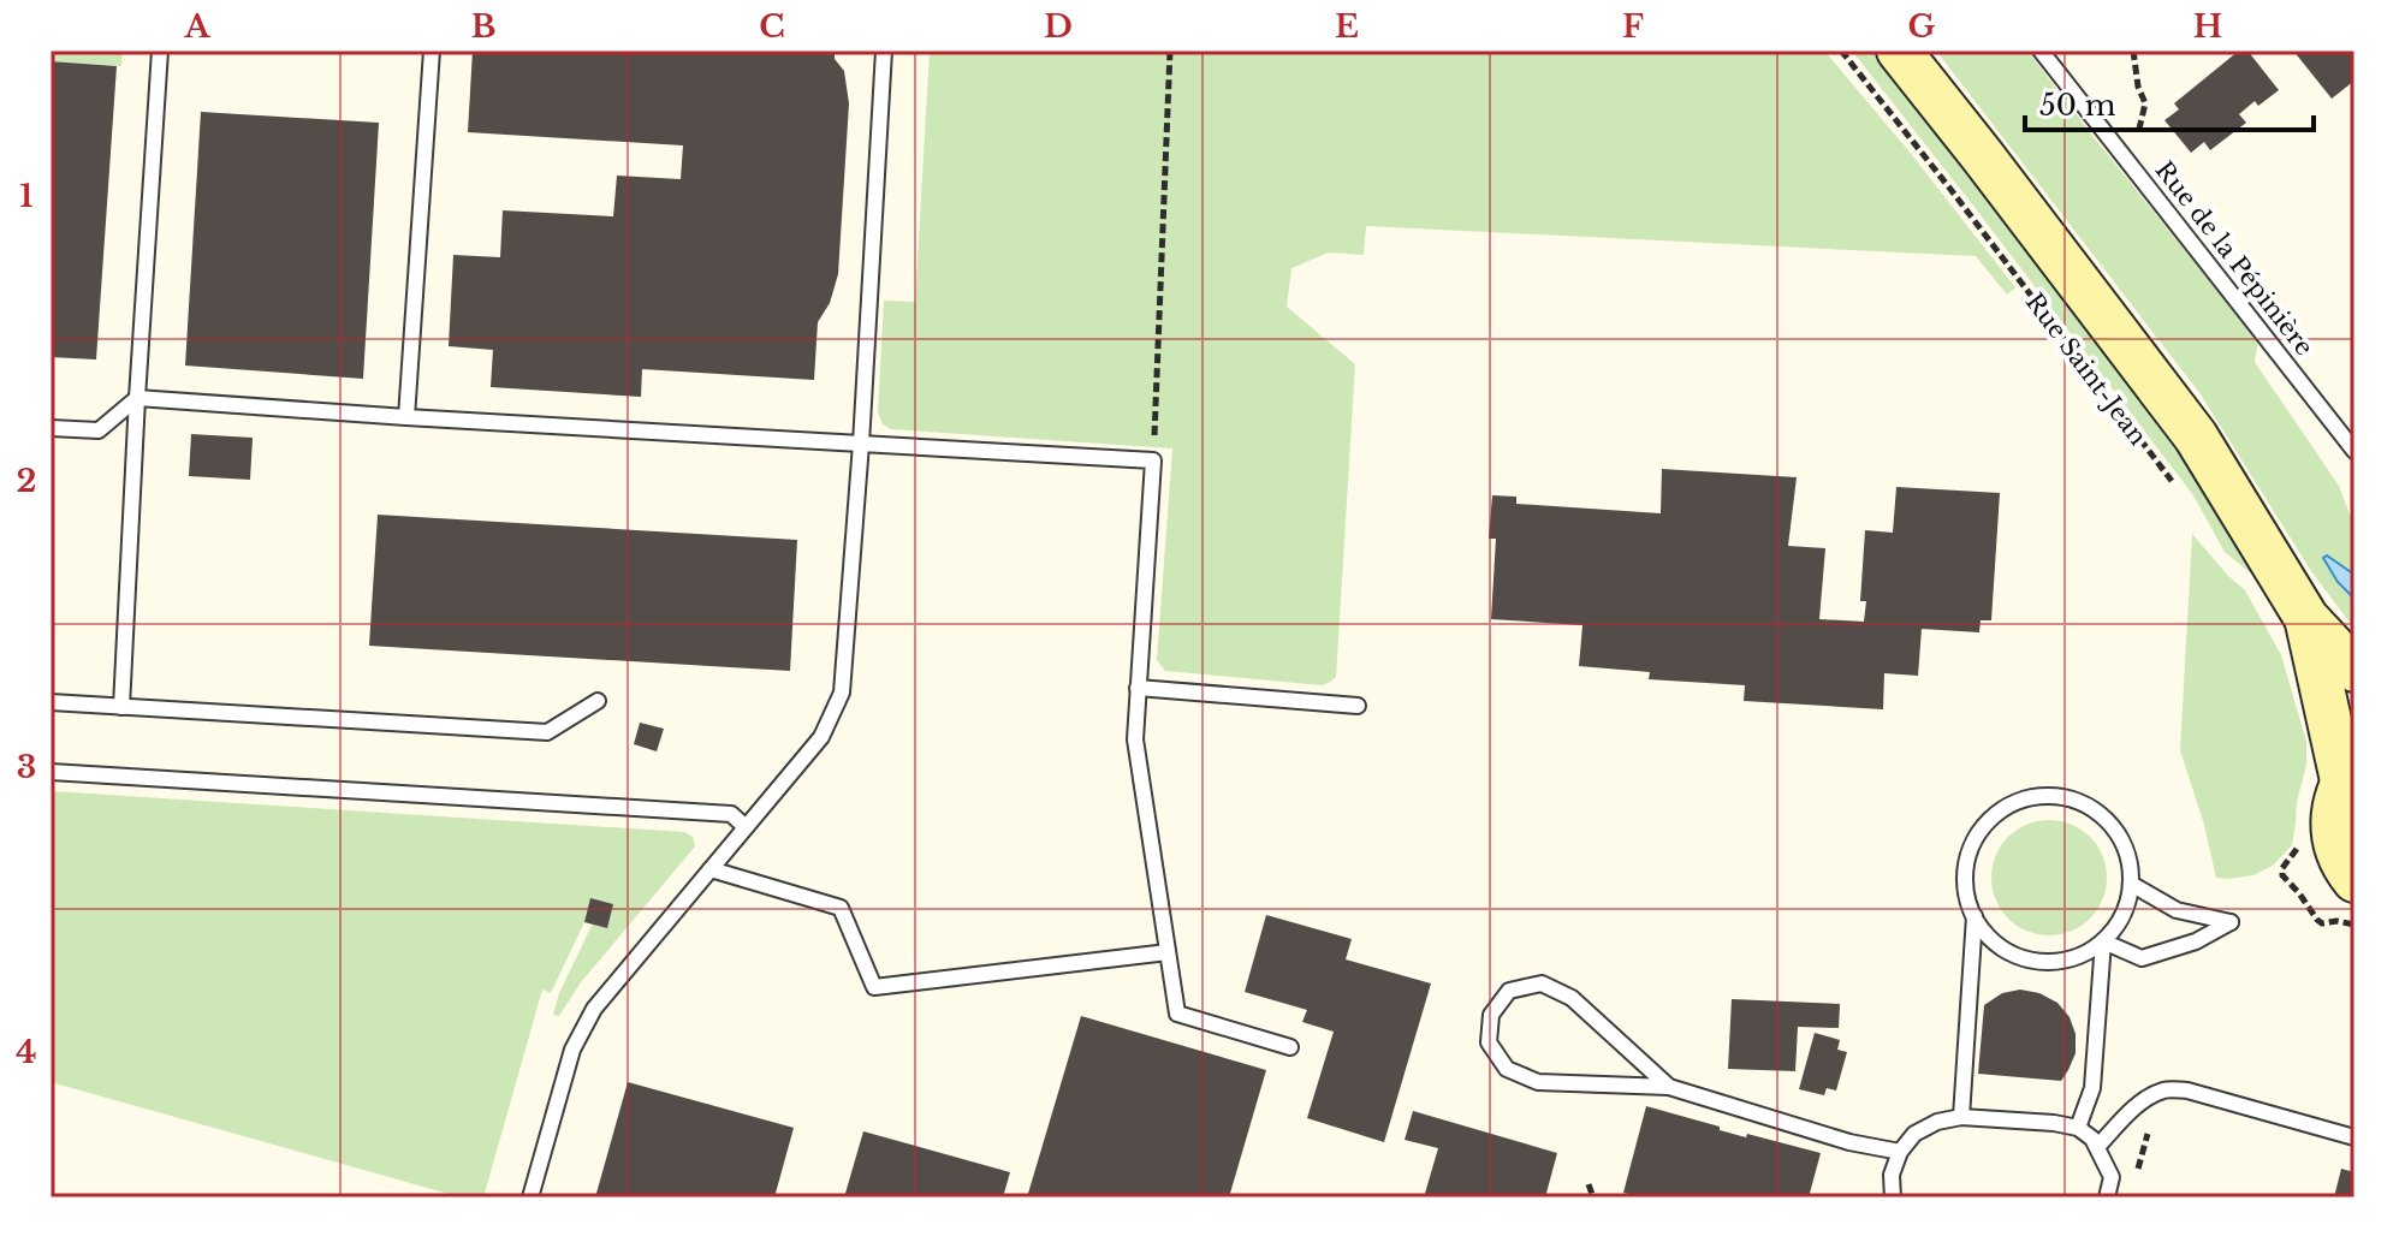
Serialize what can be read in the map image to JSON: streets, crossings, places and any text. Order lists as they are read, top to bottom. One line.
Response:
{"streets":{"street":["Rue Saint-Jean"],"lane":["Rue de la Pépinière"]},"scale_bar":"50 m","grid":{"columns":["A","B","C","D","E","F","G","H"],"rows":["1","2","3","4"]}}
